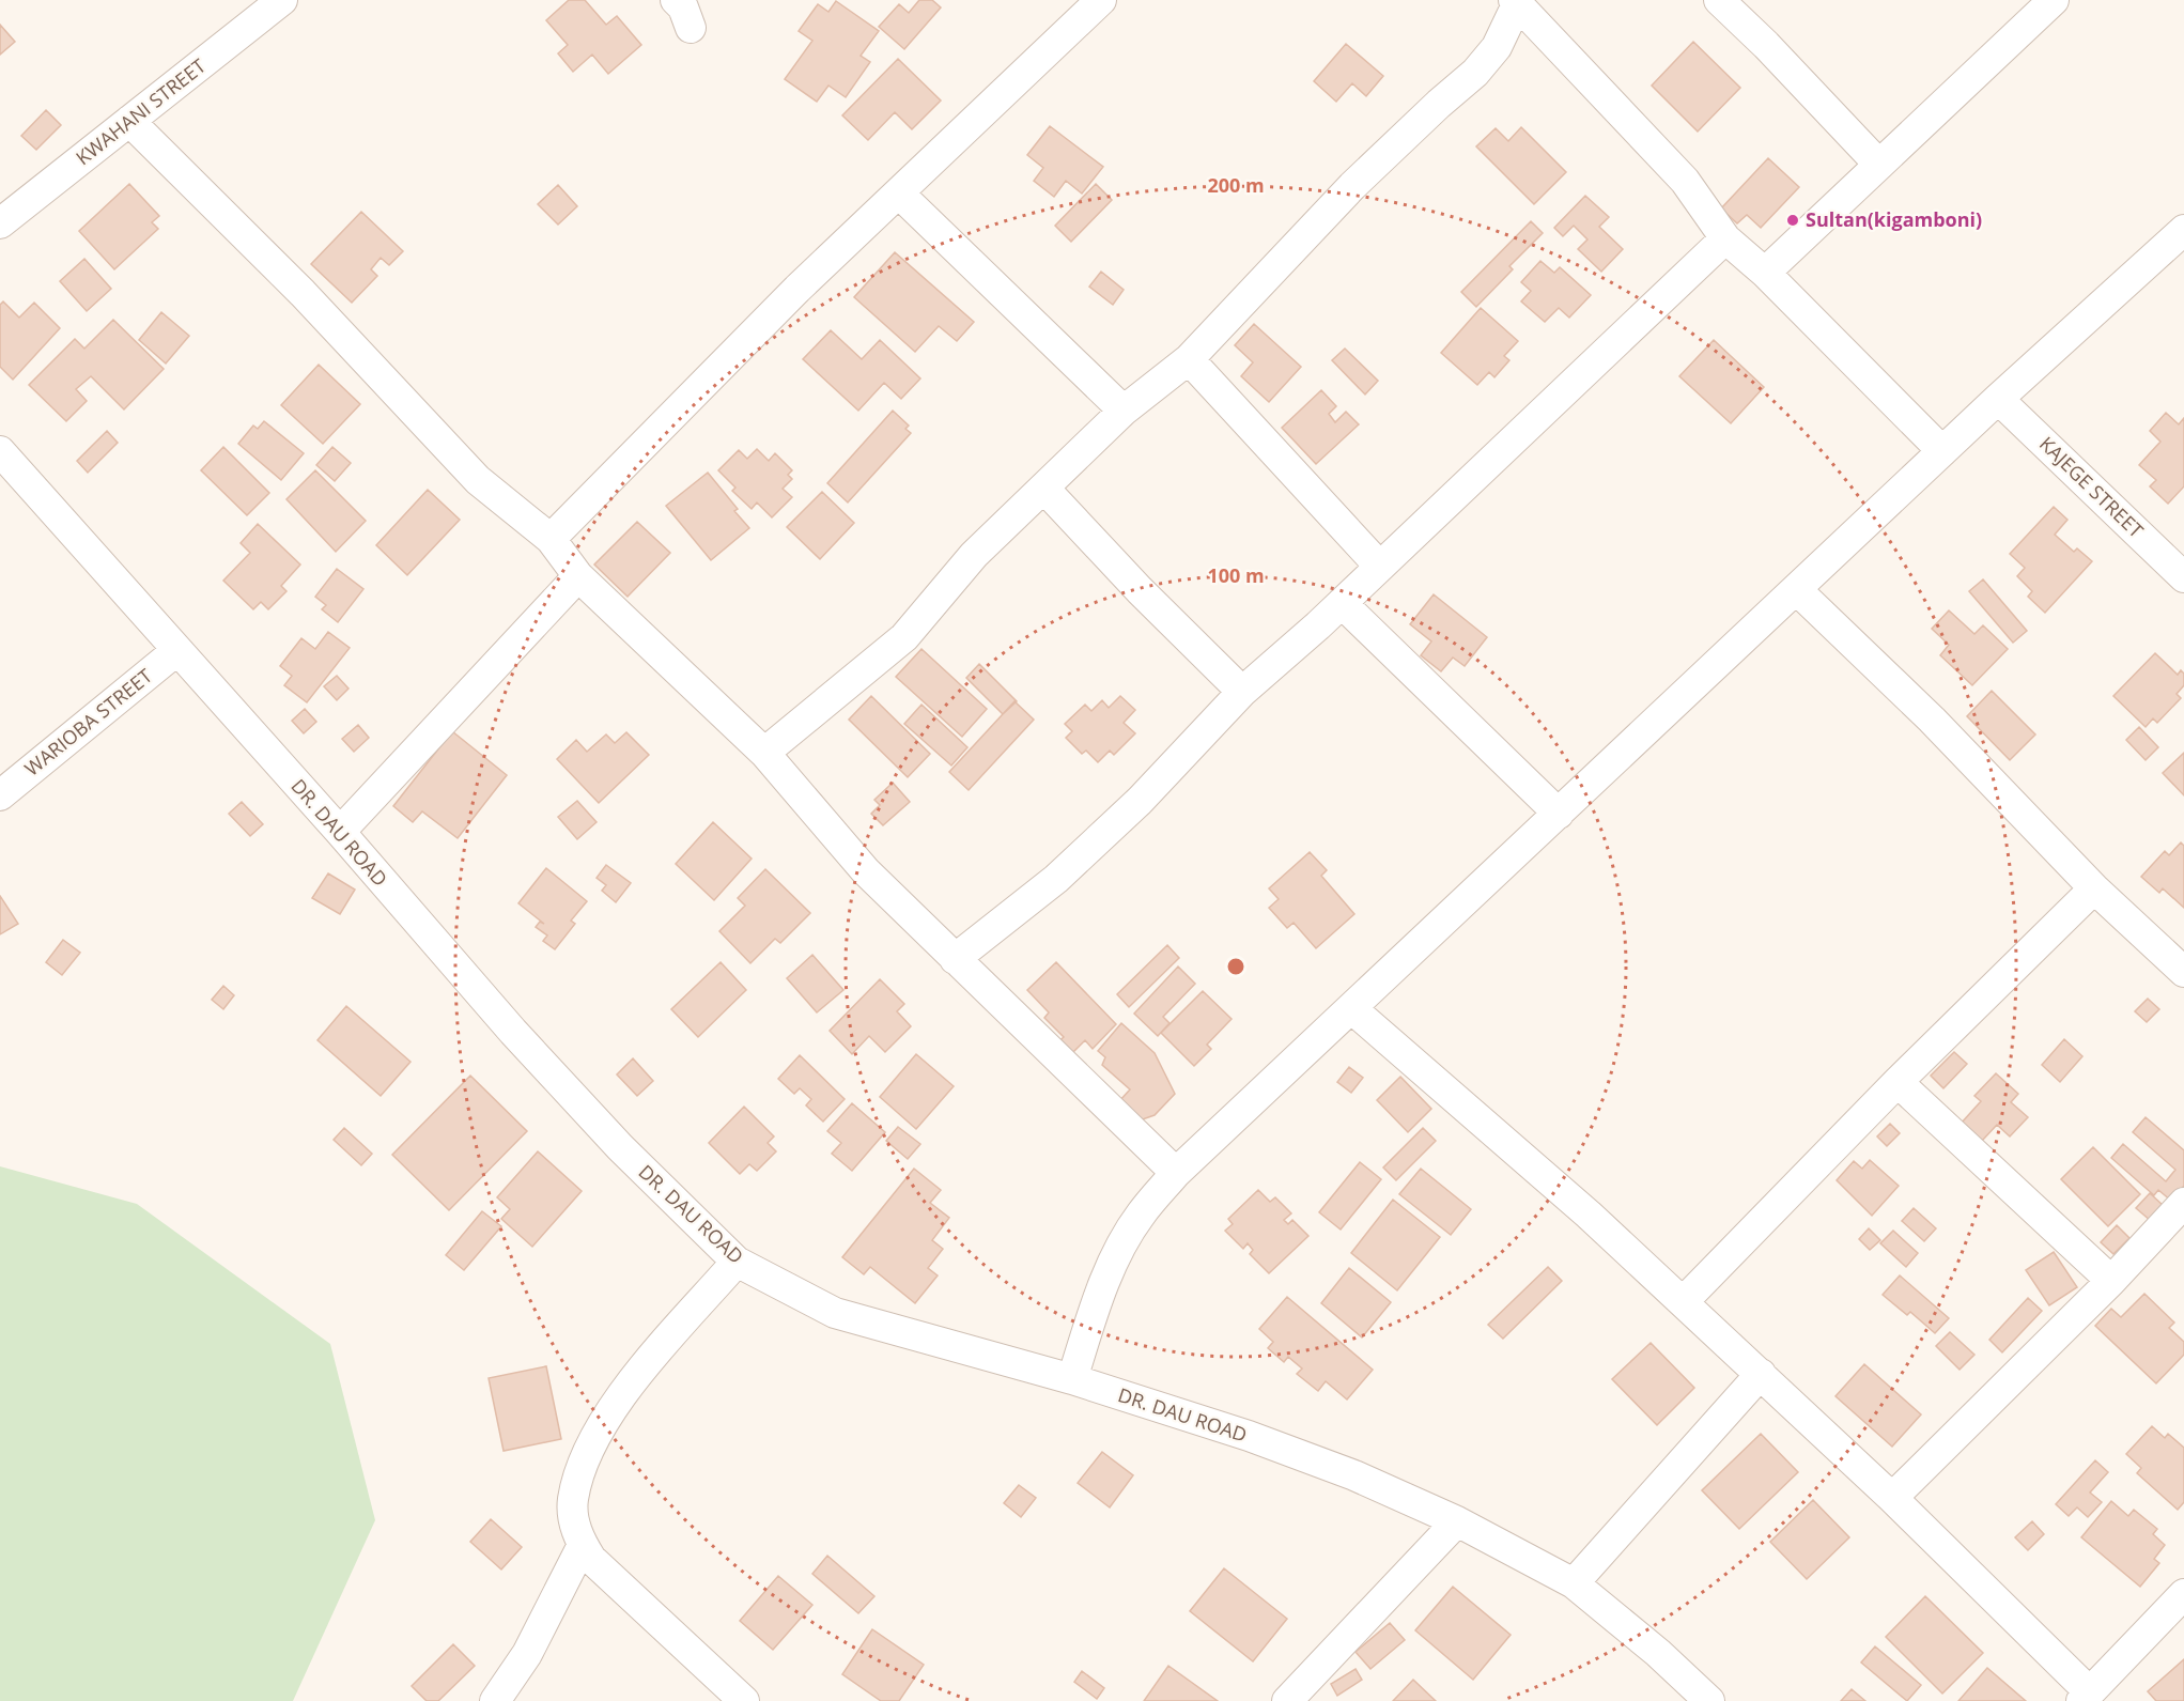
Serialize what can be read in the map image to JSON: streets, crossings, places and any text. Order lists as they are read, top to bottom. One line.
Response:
{"streets":{"street":["KWAHANI STREET","KAJEGE STREET","WARIOBA STREET","DR. DAU ROAD"]},"crossings":[["WARIOBA STREET","DR. DAU ROAD"]],"places":["Sultan(kigamboni)"],"rings":["200 m","100 m"]}
